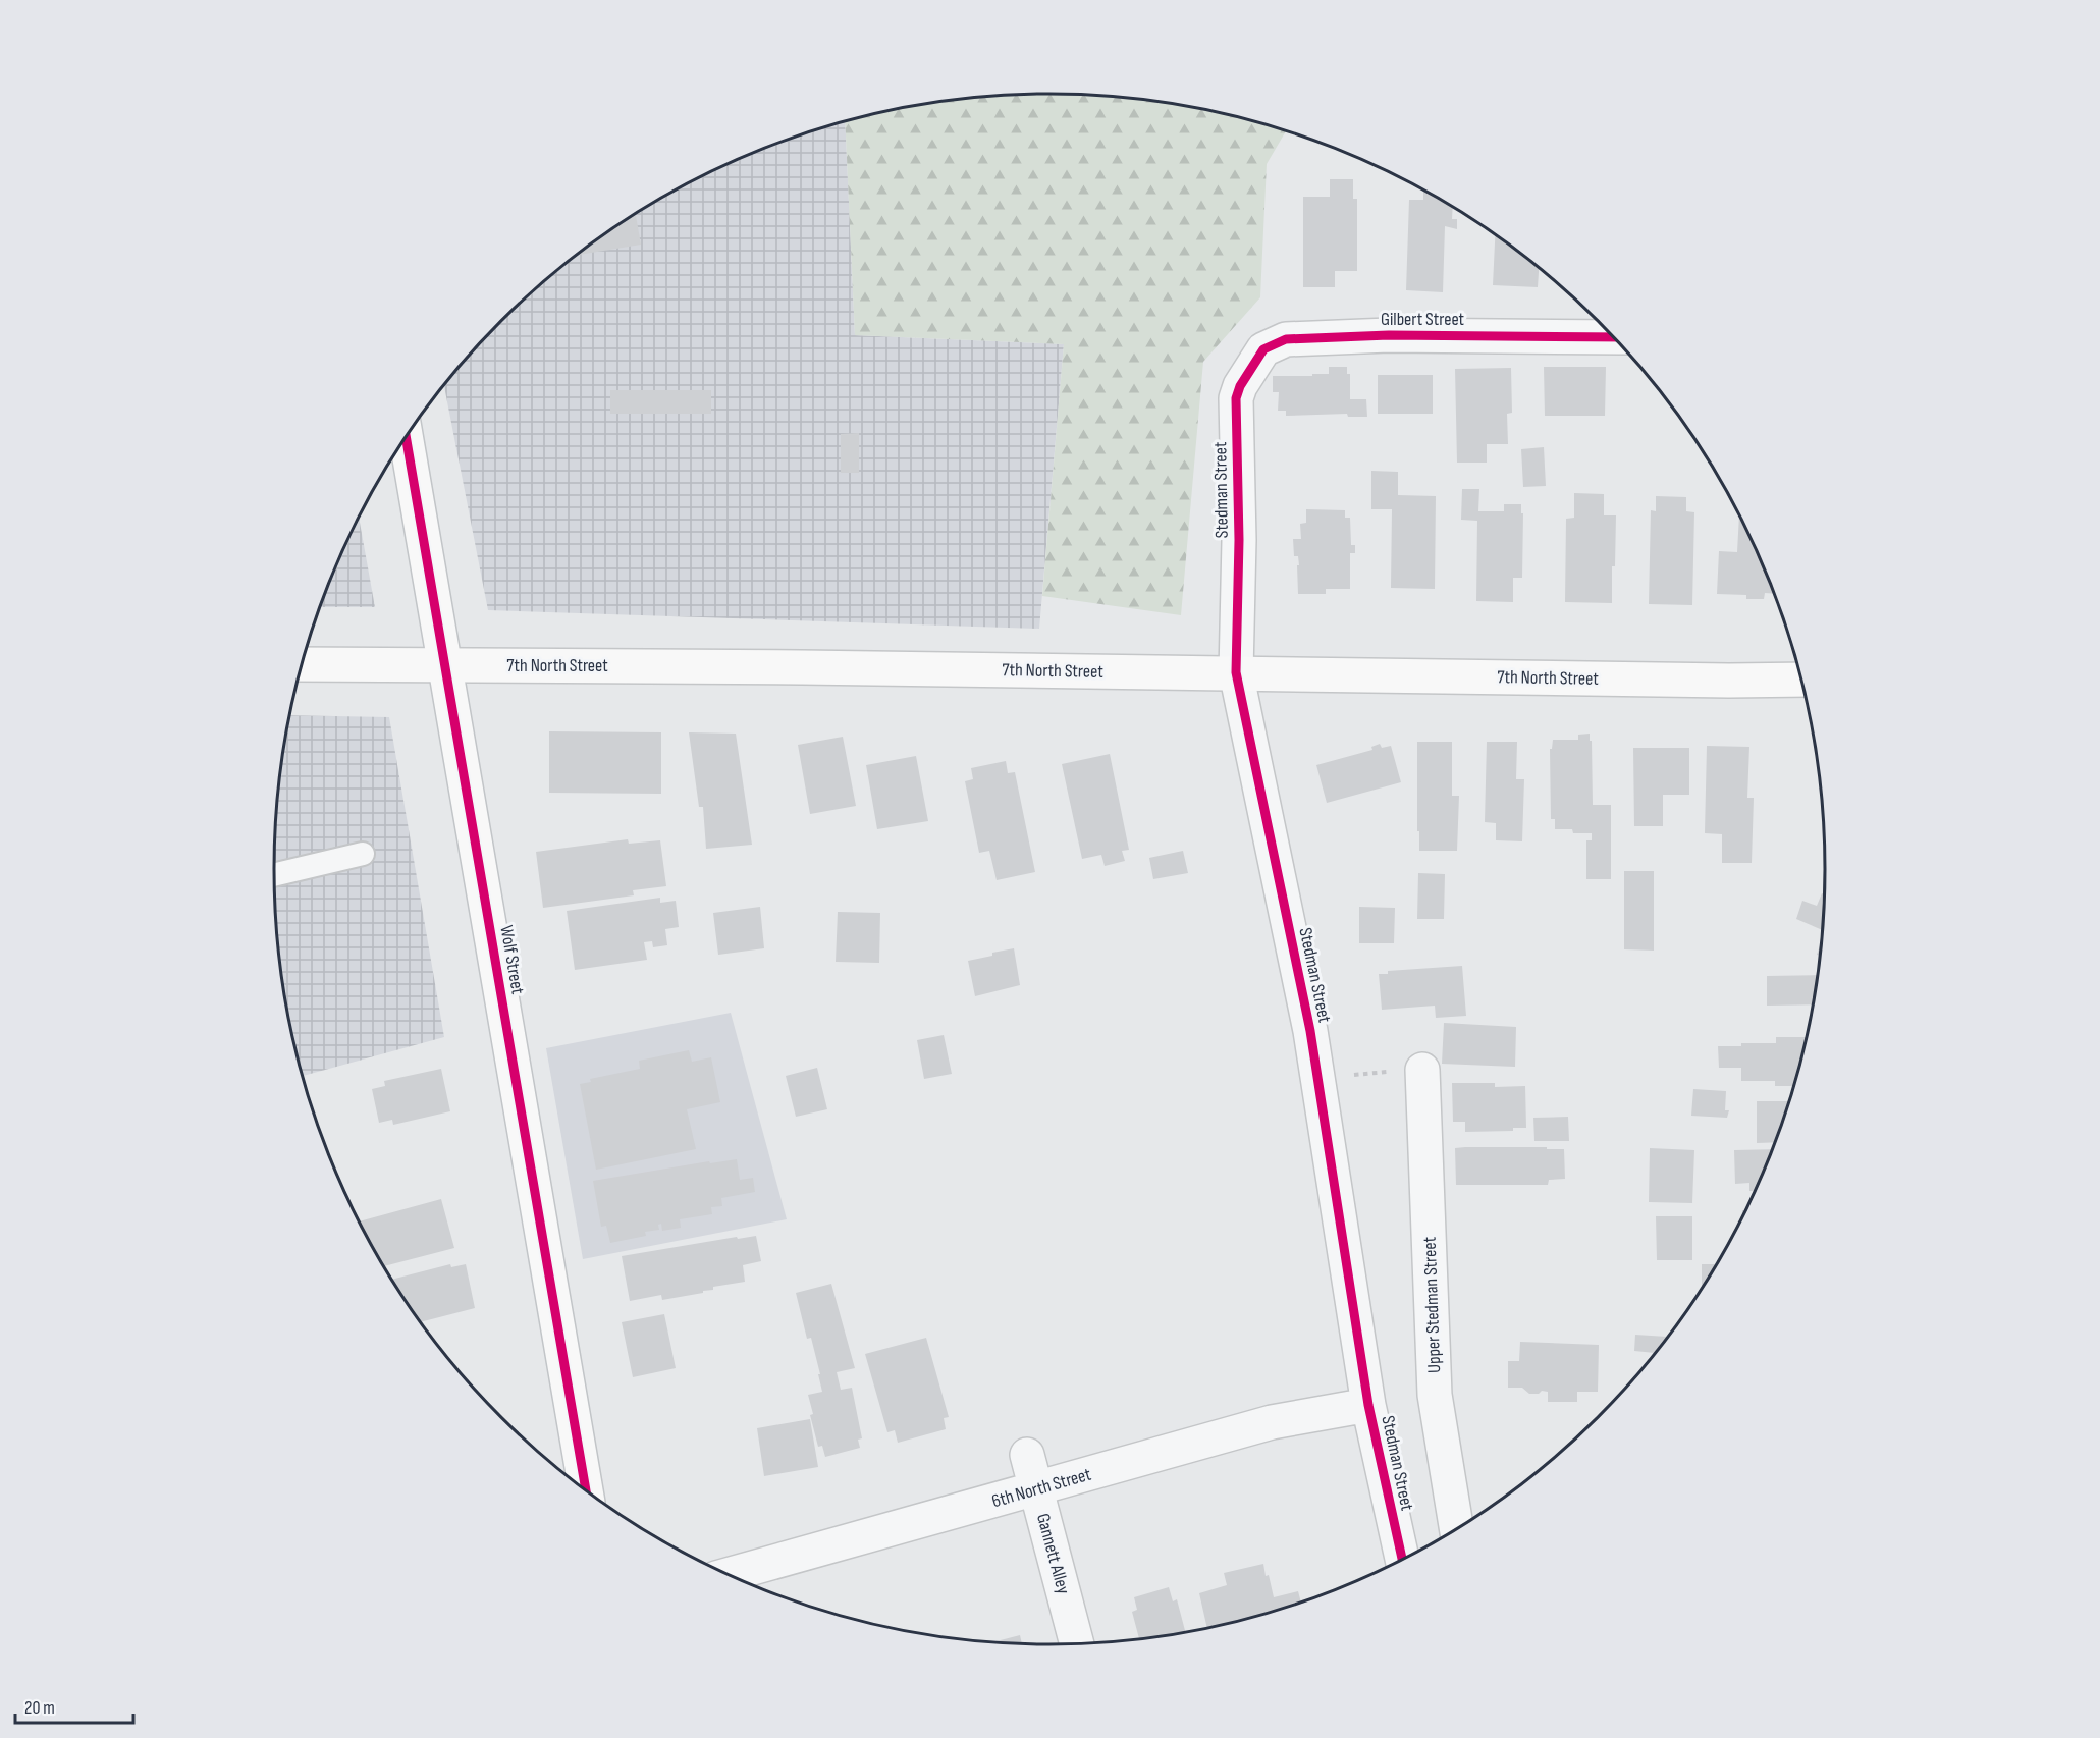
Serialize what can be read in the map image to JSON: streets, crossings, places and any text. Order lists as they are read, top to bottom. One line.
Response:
{"streets":{"street":["Gilbert Street","Stedman Street","7th North Street","Wolf Street","Upper Stedman Street","6th North Street","Gannett Alley"]},"crossings":[["Gilbert Street","Stedman Street"],["Stedman Street","7th North Street"],["Stedman Street","6th North Street"],["7th North Street","Wolf Street"],["6th North Street","Gannett Alley"]],"scale_bar":"20 m"}
